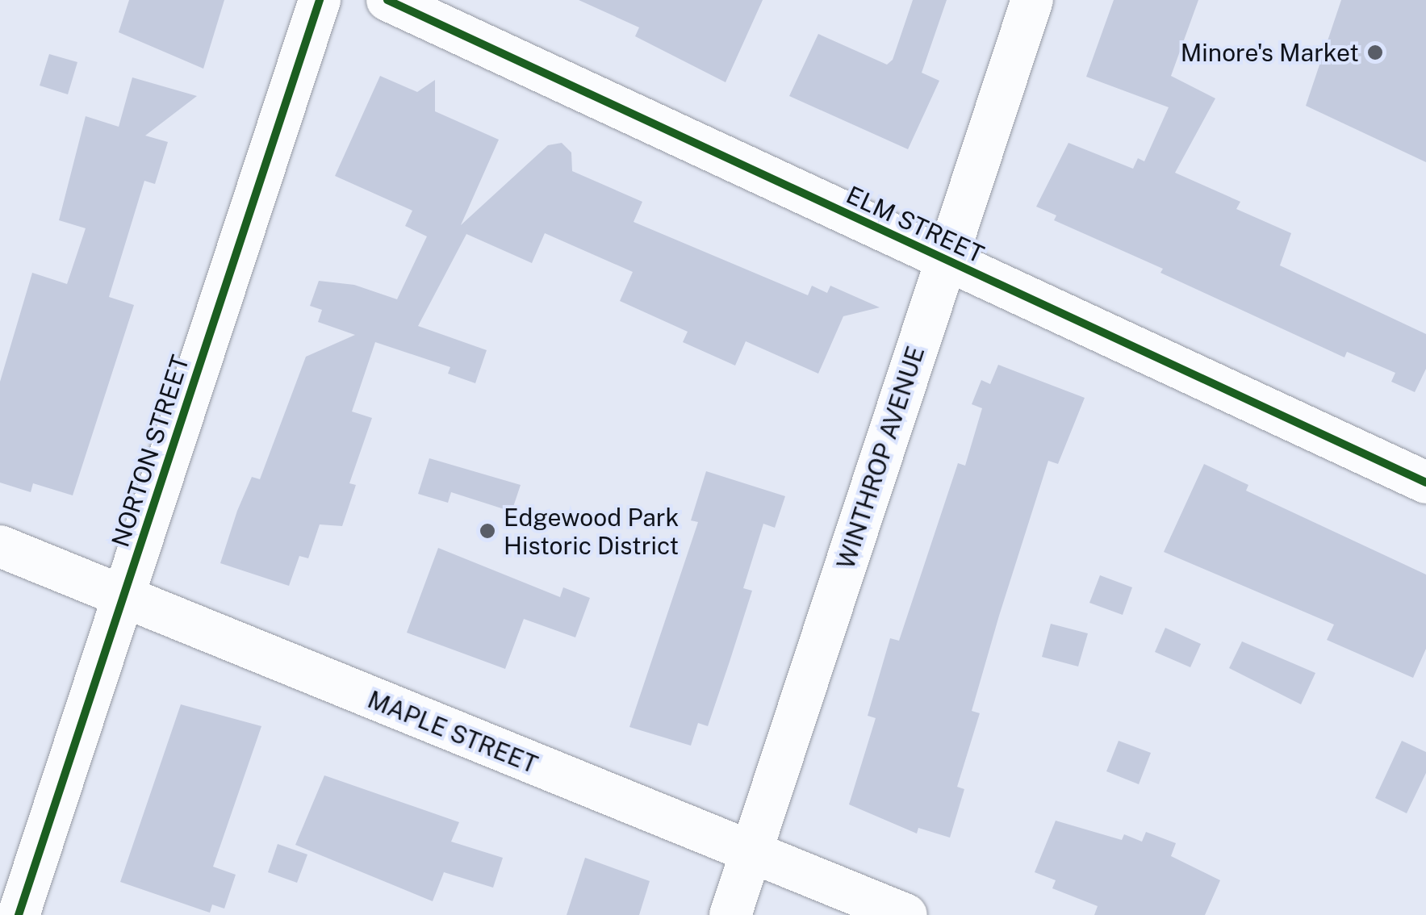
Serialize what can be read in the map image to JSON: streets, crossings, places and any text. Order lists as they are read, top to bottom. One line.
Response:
{"streets":{"street":["ELM STREET","NORTON STREET","WINTHROP AVENUE","MAPLE STREET"]},"crossings":[["ELM STREET","WINTHROP AVENUE"],["NORTON STREET","MAPLE STREET"],["WINTHROP AVENUE","MAPLE STREET"]],"places":["Minore's Market","Edgewood Park Historic District"]}
